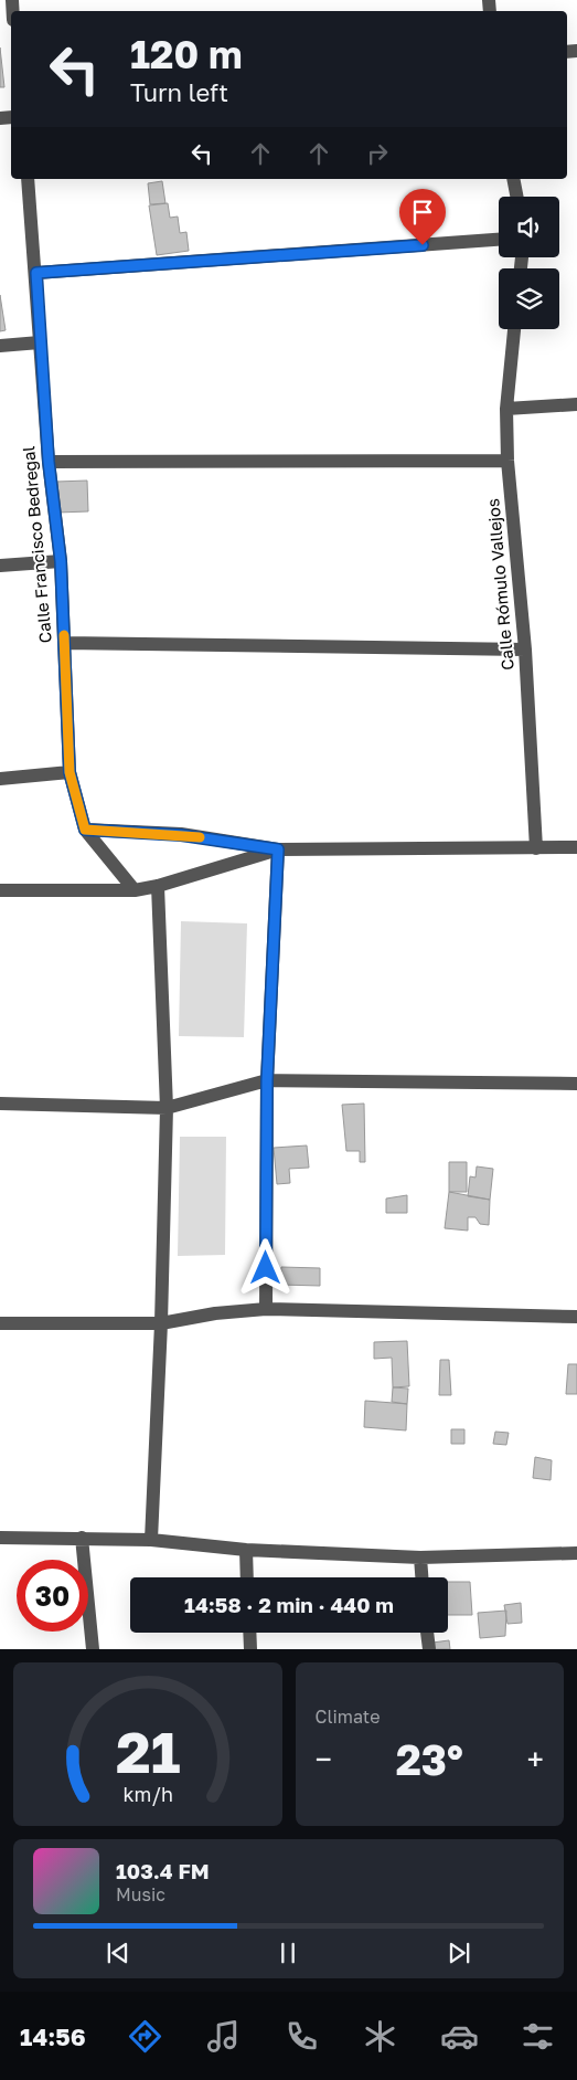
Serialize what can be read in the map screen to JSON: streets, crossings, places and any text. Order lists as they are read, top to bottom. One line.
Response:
{"streets":{"street":["Calle Francisco Bedregal","Calle Rómulo Vallejos"]},"page":{"turn":["120 m","Turn left"],"limit":"30","trip":"14:58 · 2 min · 440 m","tile":"Climate","heat":["−","23°","+"],"song":["103.4 FM","Music"],"tabs":"14:56","gauge":["21","km/h"]}}
